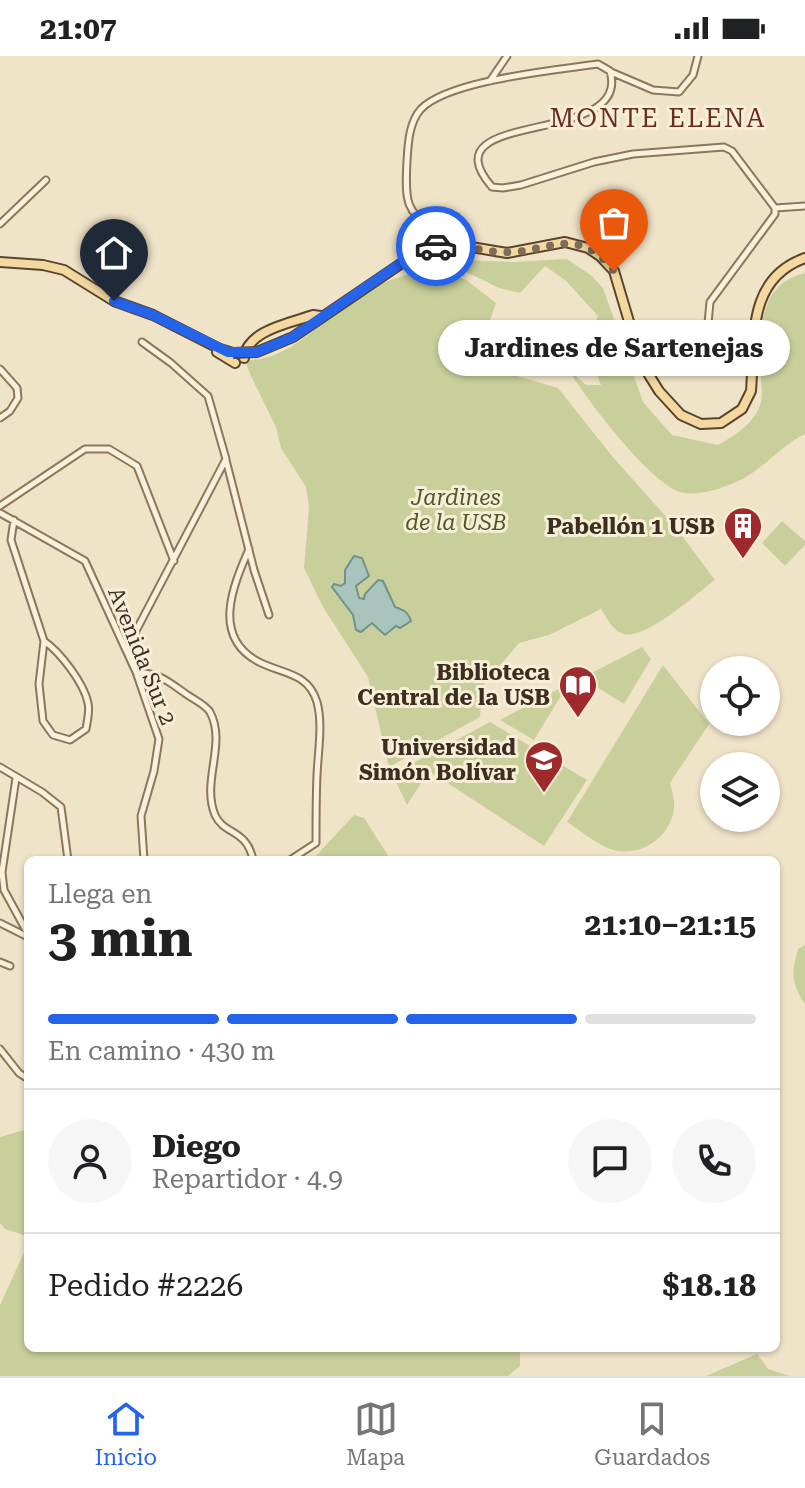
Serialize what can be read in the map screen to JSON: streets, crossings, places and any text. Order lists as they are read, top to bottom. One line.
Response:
{"streets":{"street":["Avenida Sur 2"]},"districts":["MONTE ELENA"],"parks":["Jardines de la USB"],"places":{"other":["Jardines de Sartenejas"],"building":["Pabellón 1 USB"],"library":["Biblioteca Central de la USB"],"school or university":["Universidad Simón Bolívar"]},"page":{"status":"21:07","bubble":"Jardines de Sartenejas","heading":["3 min","Llega en","21:10–21:15"],"panel":["Diego","Repartidor · 4.9","Pedido #2226","$18.18"],"bar":"En camino · 430 m","tabs":["Inicio","Mapa","Guardados"]}}
